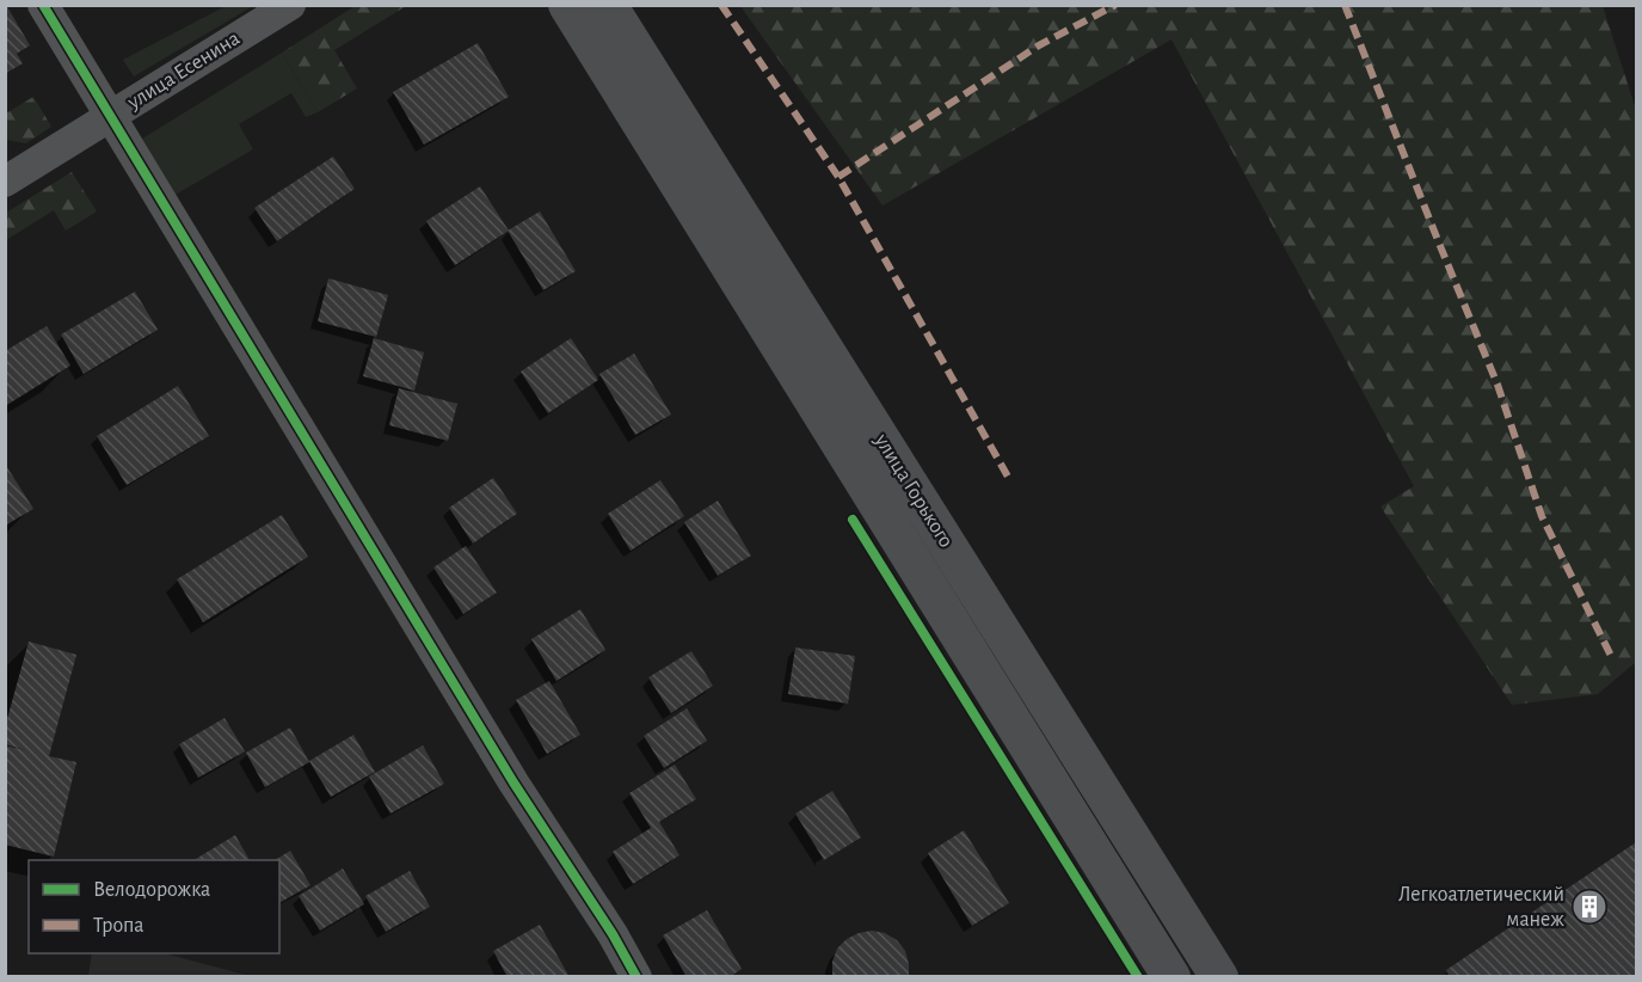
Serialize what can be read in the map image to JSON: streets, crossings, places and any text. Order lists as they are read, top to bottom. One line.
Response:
{"streets":{"main road":["улица Горького"],"street":["улица Есенина"]},"places":{"building":["Легкоатлетический манеж"]},"legend":["Велодорожка","Тропа"]}
